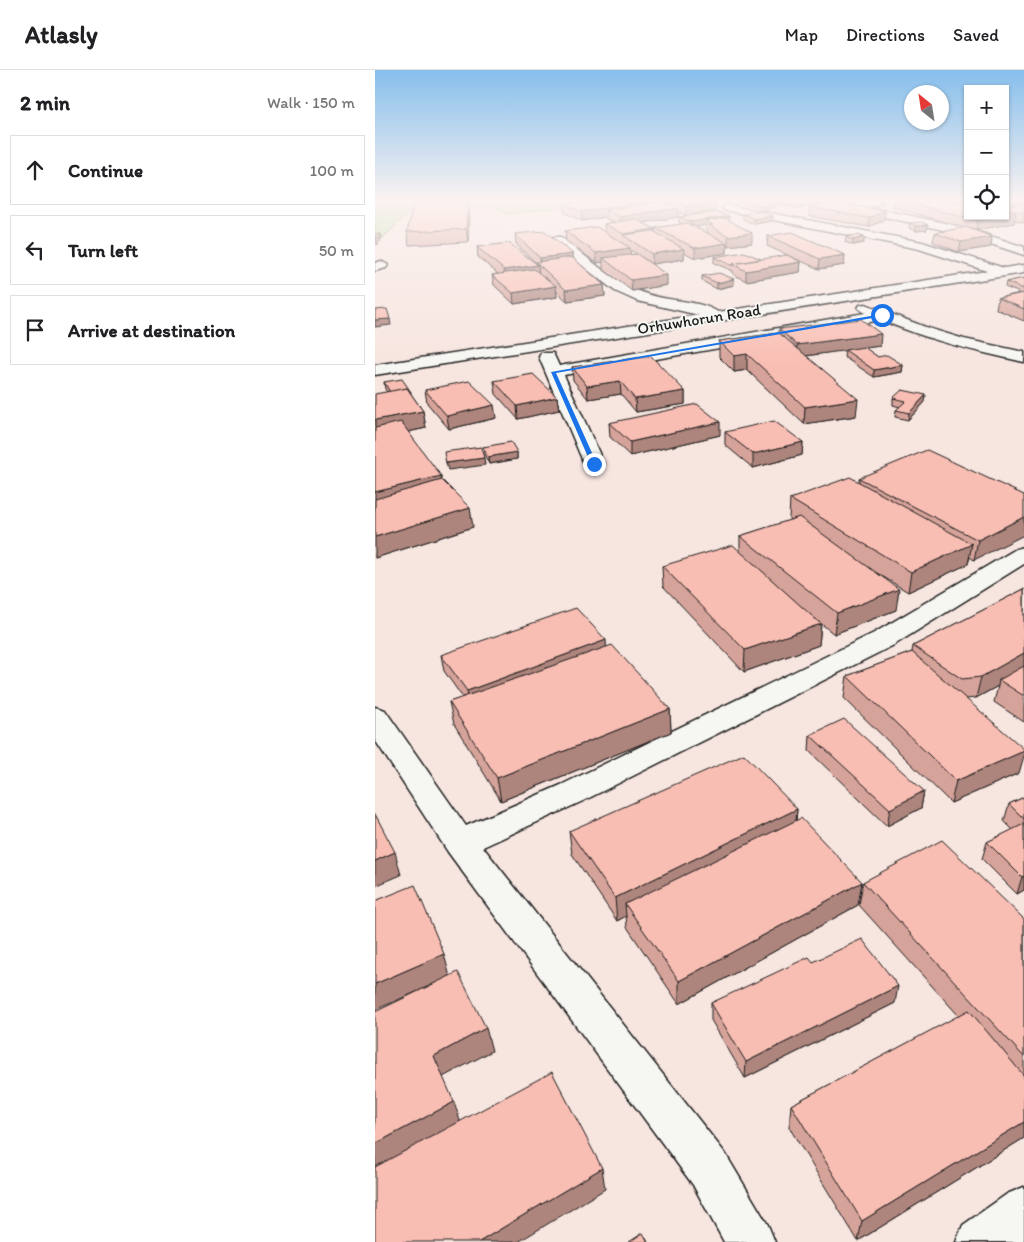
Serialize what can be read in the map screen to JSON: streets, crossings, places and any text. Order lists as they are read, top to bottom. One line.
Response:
{"streets":{"street":["Orhuwhorun Road"]},"north":"top left","page":{"header":"Atlasly","nav":["Map","Directions","Saved"],"heading":["2 min","Walk · 150 m"],"map_buttons":["+","−"],"list":[["Continue","100 m"],["Turn left","50 m"],"Arrive at destination"]}}
